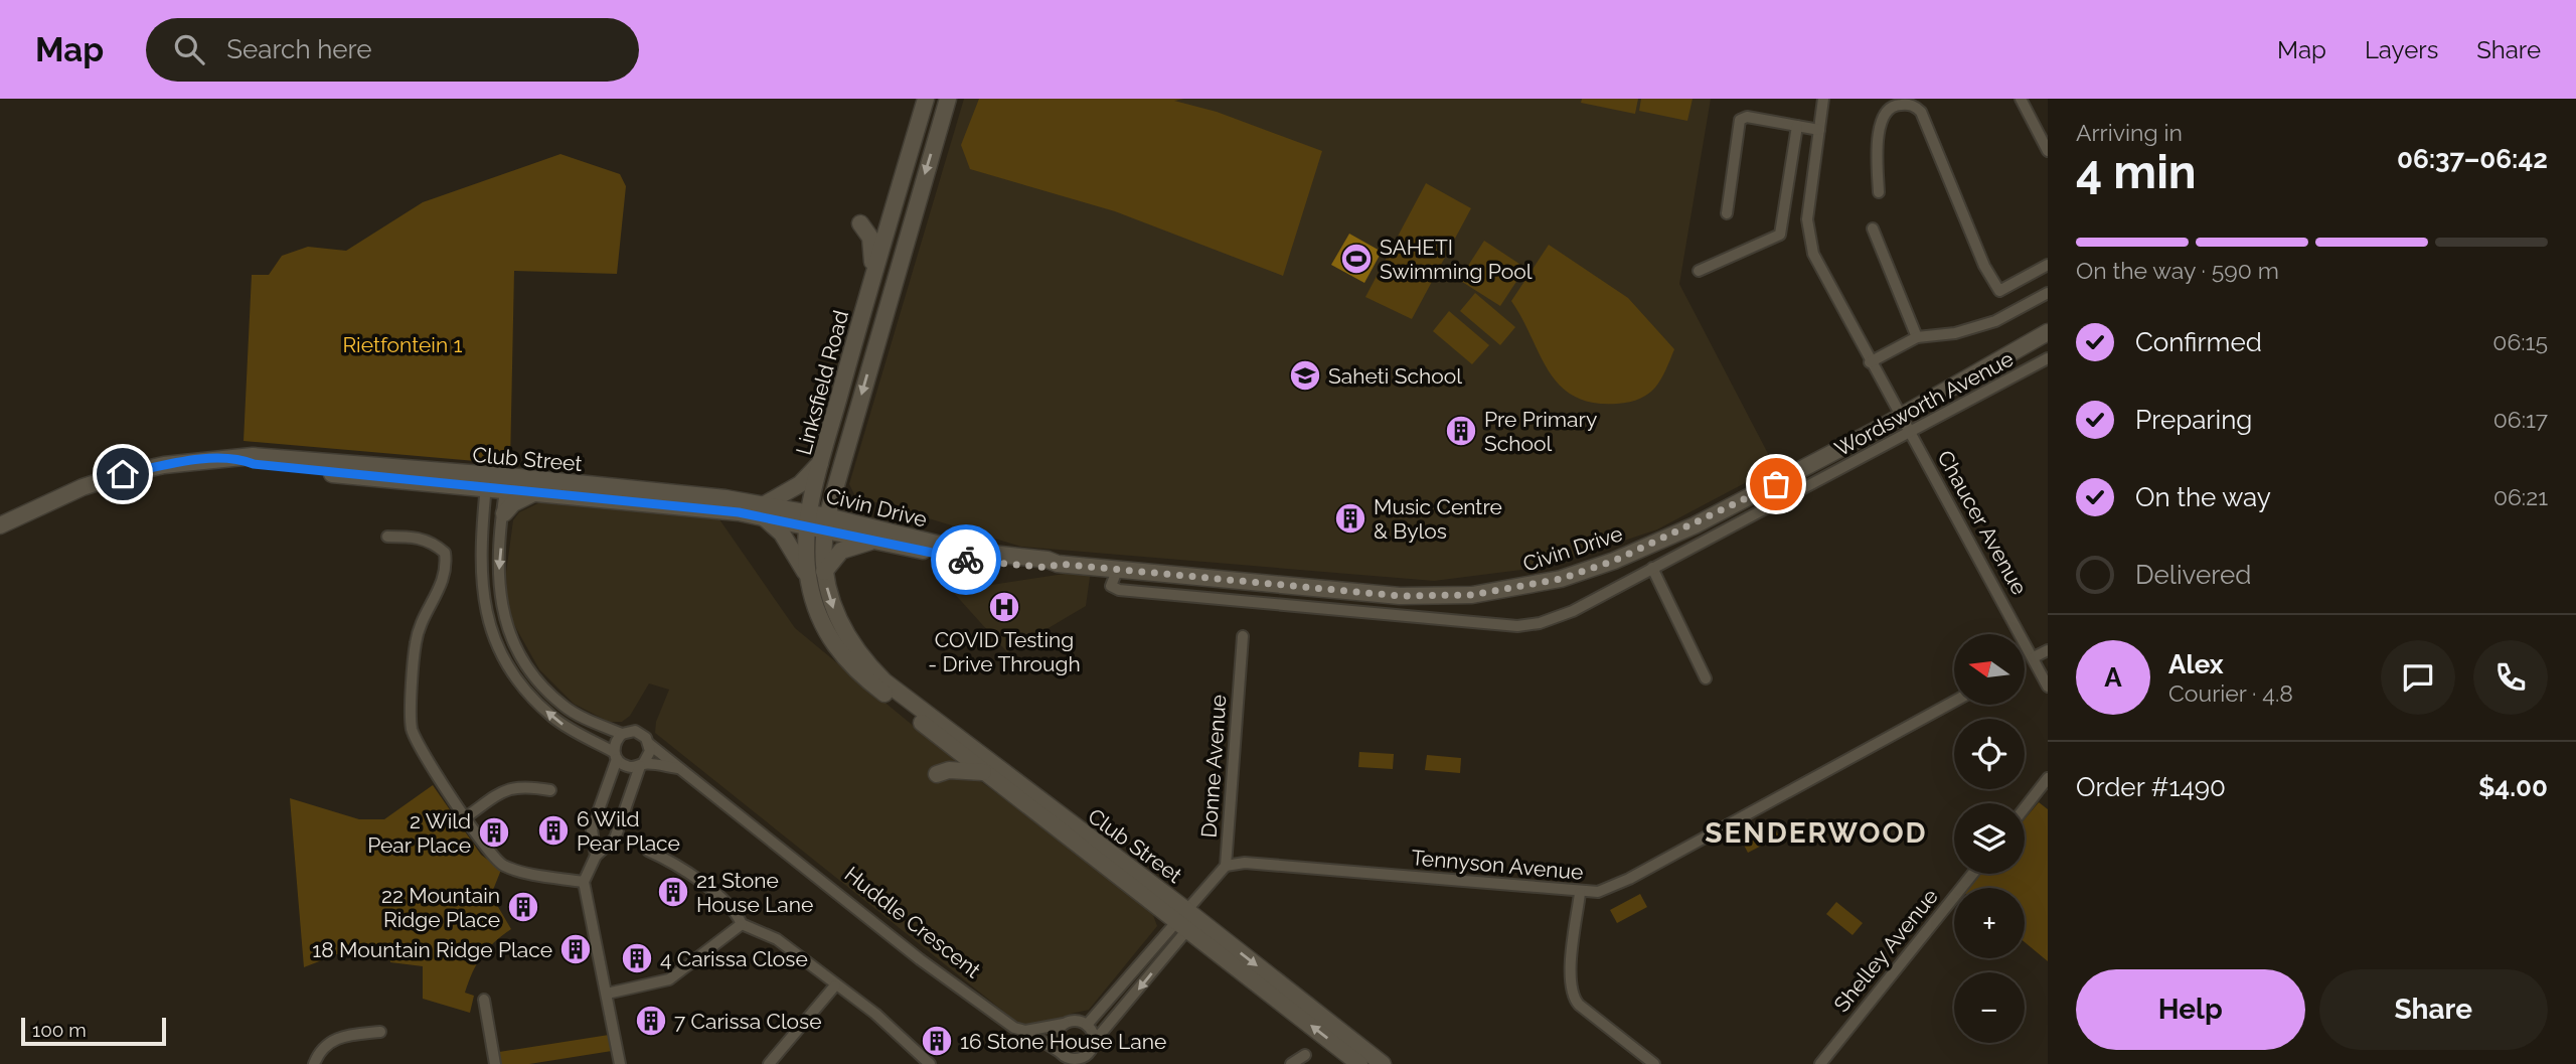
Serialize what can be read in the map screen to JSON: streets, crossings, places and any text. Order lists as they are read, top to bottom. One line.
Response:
{"streets":{"main road":["Linksfield Road","Club Street","Civin Drive"],"street":["Wordsworth Avenue","Chaucer Avenue","Donne Avenue","Tennyson Avenue","Huddle Crescent","Shelley Avenue"]},"crossings":[["Linksfield Road","Club Street"],["Linksfield Road","Civin Drive"],["Wordsworth Avenue","Civin Drive"],["Wordsworth Avenue","Chaucer Avenue"],["Club Street","Civin Drive"],["Club Street","Donne Avenue"],["Civin Drive","Chaucer Avenue"],["Donne Avenue","Tennyson Avenue"]],"districts":["SENDERWOOD"],"parks":["Rietfontein 1"],"places":{"sports":["SAHETI Swimming Pool"],"school or university":["Saheti School"],"building":["Pre Primary School","Music Centre & Bylos","6 Wild Pear Place","2 Wild Pear Place","21 Stone House Lane","22 Mountain Ridge Place","18 Mountain Ridge Place","4 Carissa Close","7 Carissa Close","16 Stone House Lane"],"hospital":["COVID Testing - Drive Through"]},"scale_bar":"100 m","north":"left","page":{"header":"Map","search":"Search here","nav":["Map","Layers","Share"],"heading":["4 min","Arriving in","06:37–06:42"],"panel":["Alex","Courier · 4.8","Order #1490","$4.00"],"bar":"On the way · 590 m","list":[["Confirmed","06:15"],["Preparing","06:17"],["On the way","06:21"],"Delivered"],"map_buttons":["+","−"],"round":"A","buttons":["Help","Share"],"scale":"100 m"}}
